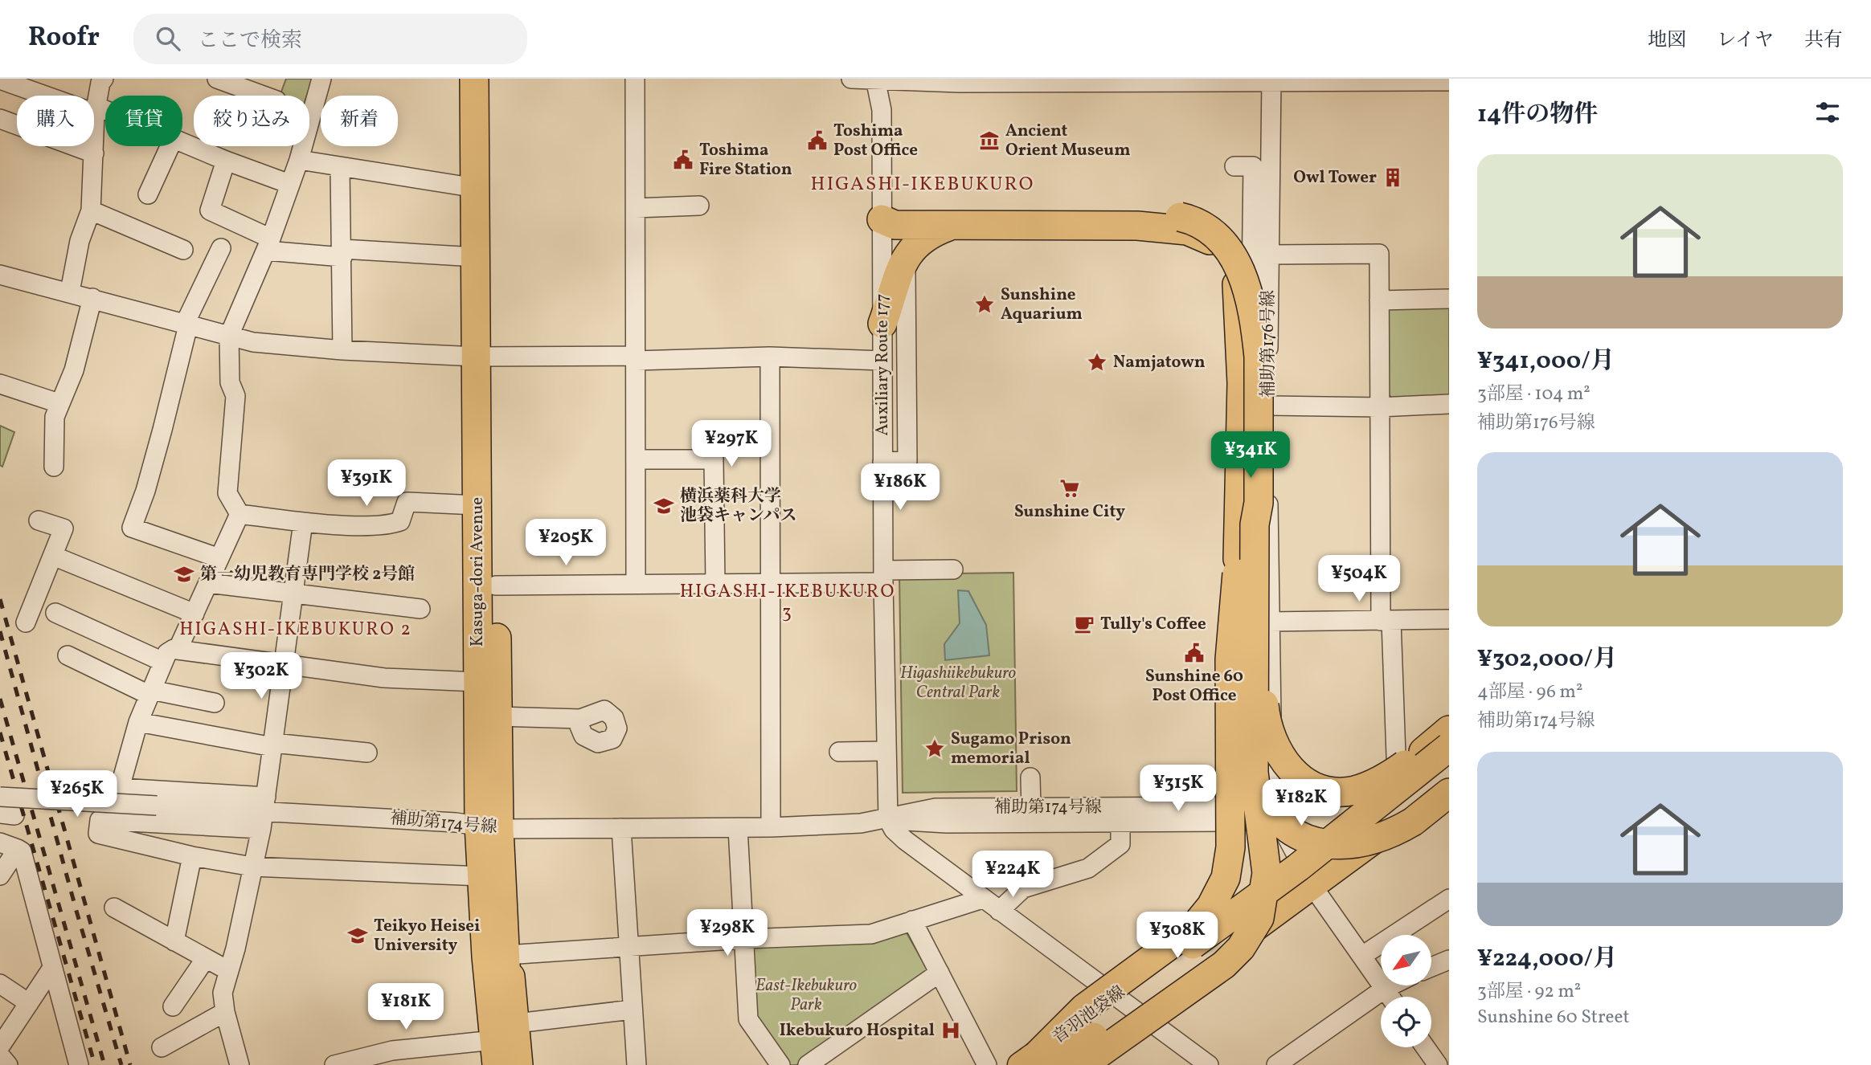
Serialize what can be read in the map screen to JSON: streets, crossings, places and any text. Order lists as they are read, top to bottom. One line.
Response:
{"streets":{"highway":["Kasuga-dori Avenue"],"main road":["音羽池袋線"],"street":["補助第176号線","Auxiliary Route 177","補助第174号線"]},"crossings":[["補助第176号線","補助第174号線"],["Auxiliary Route 177","補助第174号線"],["Kasuga-dori Avenue","補助第174号線"]],"districts":["HIGASHI-IKEBUKURO","HIGASHI-IKEBUKURO 3","HIGASHI-IKEBUKURO 2"],"parks":["Higashiikebukuro Central Park","East-Ikebukuro Park"],"places":{"public building":["Toshima Post Office","Toshima Fire Station","Sunshine 60 Post Office"],"museum":["Ancient Orient Museum"],"building":["Owl Tower"],"place":["Sunshine Aquarium","Namjatown","Sugamo Prison memorial"],"supermarket":["Sunshine City"],"school or university":["横浜薬科大学 池袋キャンパス","第一幼児教育専門学校 2号館","Teikyo Heisei University"],"cafe":["Tully's Coffee"],"hospital":["Ikebukuro Hospital"]},"north":"bottom left","page":{"header":"Roofr","search":"ここで検索","nav":["地図","レイヤ","共有"],"heading":"14件の物件","chip":["購入","賃貸","絞り込み","新着"],"list":[{"name":"¥341,000/月","note":"3部屋 · 104 m² · 補助第176号線"},{"name":"¥302,000/月","note":"4部屋 · 96 m² · 補助第174号線"},{"name":"¥224,000/月","note":"3部屋 · 92 m² · Sunshine 60 Street"}],"price":["¥297K","¥341K","¥391K","¥186K","¥205K","¥504K","¥302K","¥315K","¥265K","¥182K","¥224K","¥298K","¥308K","¥181K"]}}
